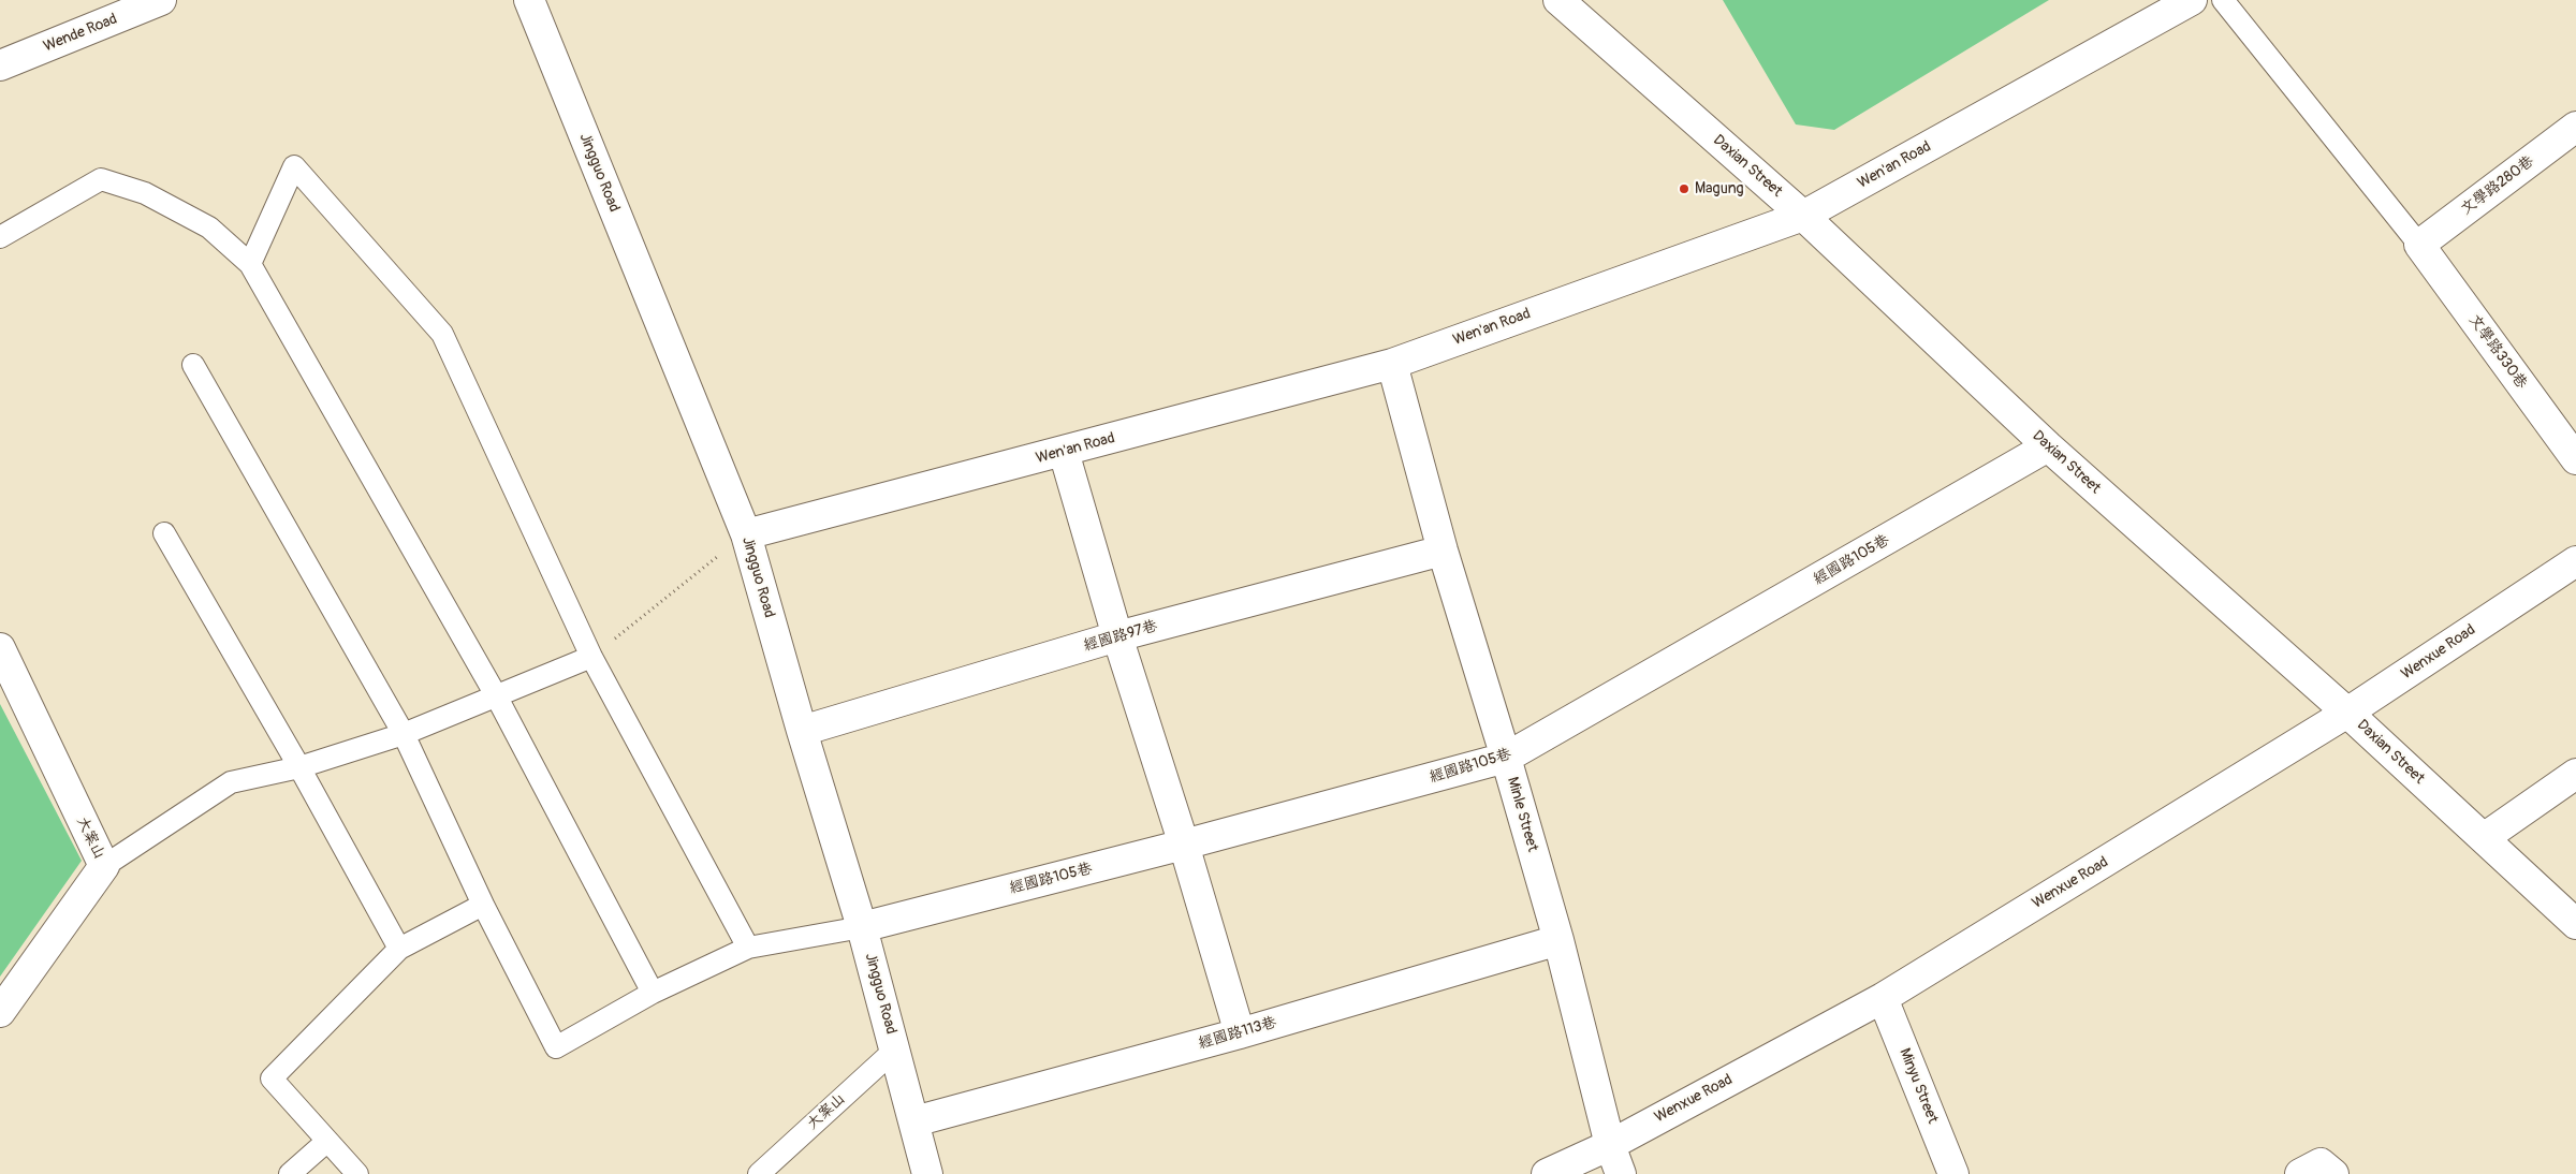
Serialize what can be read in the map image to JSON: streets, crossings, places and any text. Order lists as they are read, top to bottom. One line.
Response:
{"streets":{"street":["Wende Road","Wen'an Road","Daxian Street","Jingguo Road","文學路280巷","文學路330巷","經國路105巷","經國路97巷","Wenxue Road","Minle Street","大案山","經國路113巷","Minyu Street"]},"crossings":[["Wen'an Road","Daxian Street"],["Wen'an Road","Jingguo Road"],["Wen'an Road","Minle Street"],["Daxian Street","經國路105巷"],["Daxian Street","Wenxue Road"],["Jingguo Road","經國路105巷"],["Jingguo Road","經國路97巷"],["Jingguo Road","大案山"],["Jingguo Road","經國路113巷"],["文學路280巷","文學路330巷"],["經國路105巷","Minle Street"],["經國路97巷","Minle Street"],["Wenxue Road","Minle Street"],["Wenxue Road","Minyu Street"],["Minle Street","經國路113巷"]],"places":["Magung"]}
